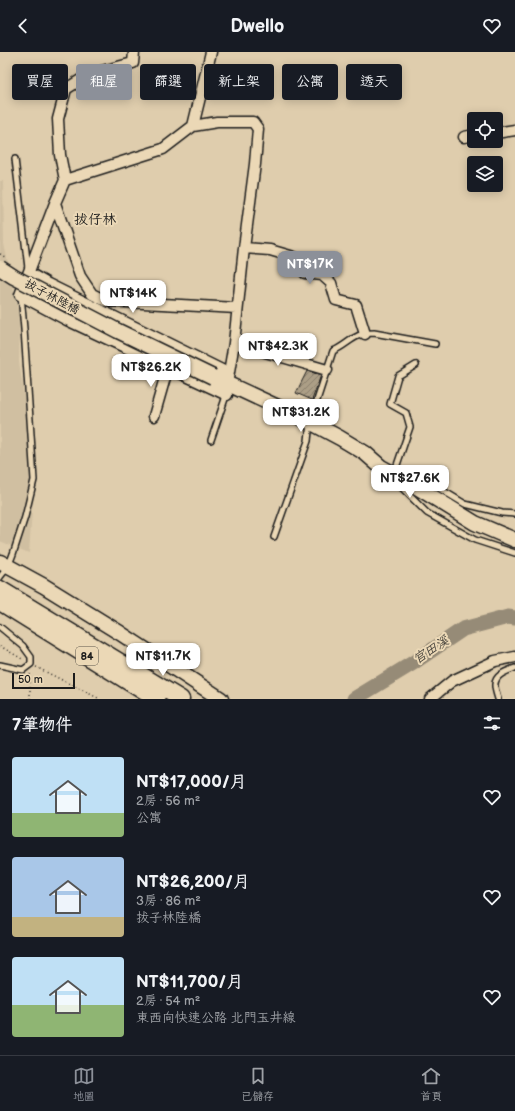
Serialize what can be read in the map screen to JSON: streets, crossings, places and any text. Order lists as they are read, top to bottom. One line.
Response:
{"streets":{"highway":["84"],"main road":["拔子林陸橋"]},"districts":["拔仔林"],"water":["官田溪"],"scale_bar":"50 m","page":{"header":"Dwello","chip":["買屋","租屋","篩選","新上架","公寓","透天"],"price":["NT$17K","NT$14K","NT$42.3K","NT$26.2K","NT$31.2K","NT$27.6K","NT$11.7K"],"scale":"50 m","heading":"7筆物件","list":[{"name":"NT$17,000/月","note":"2房 · 56 m² · 公寓"},{"name":"NT$26,200/月","note":"3房 · 86 m² · 拔子林陸橋"},{"name":"NT$11,700/月","note":"2房 · 54 m² · 東西向快速公路 北門玉井線"}],"tabs":["地圖","已儲存","首頁"]}}
